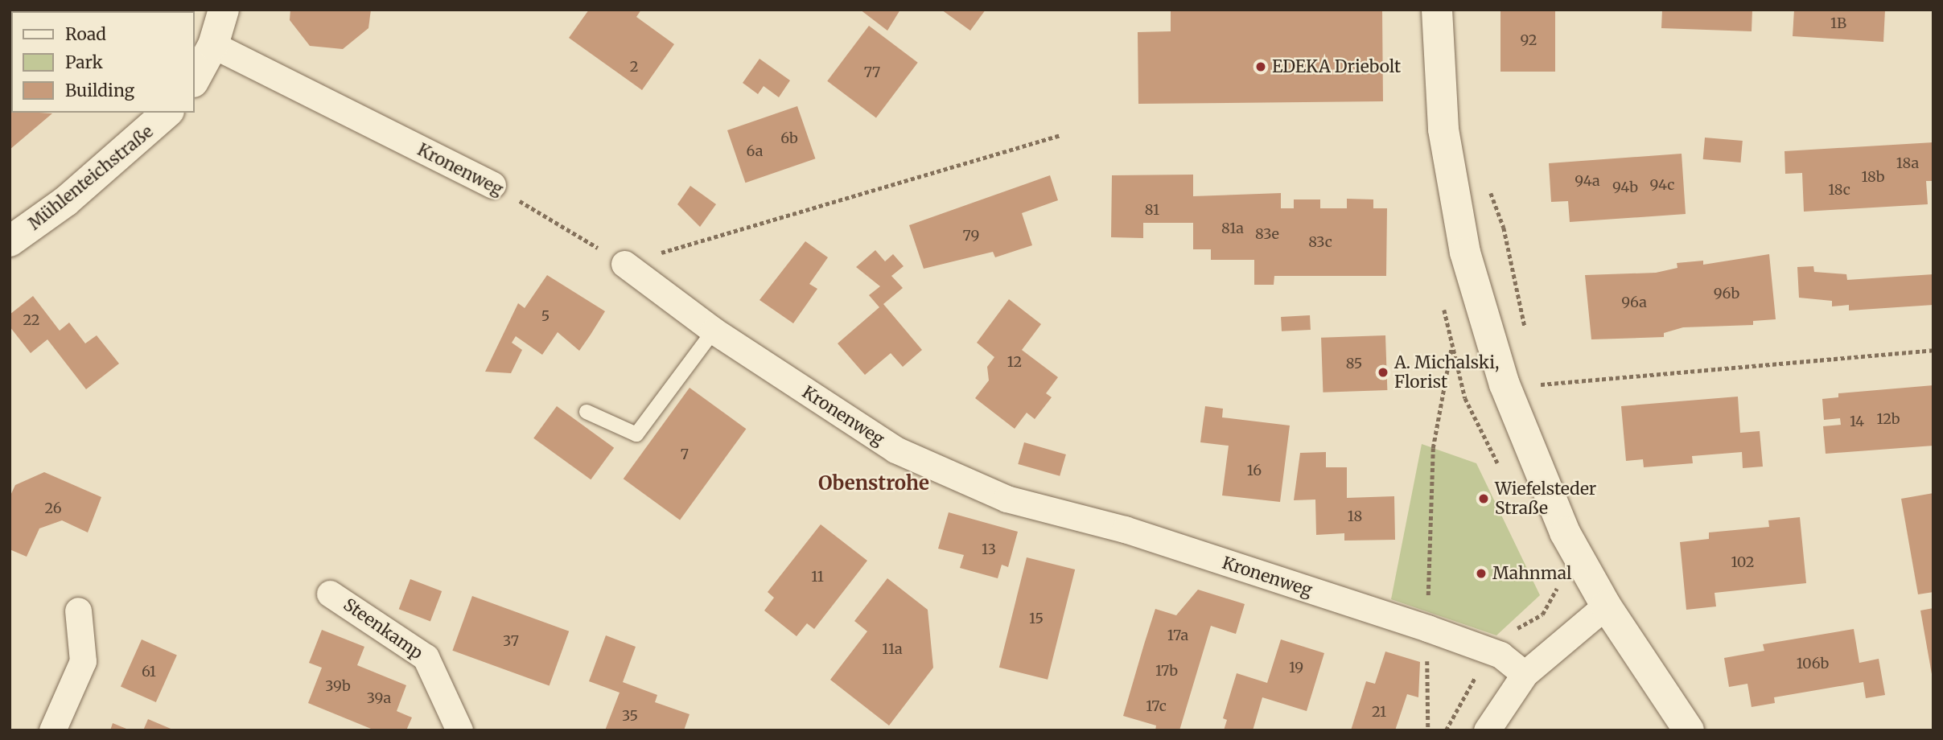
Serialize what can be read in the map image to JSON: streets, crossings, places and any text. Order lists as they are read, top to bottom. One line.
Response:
{"streets":{"main road":["Mühlenteichstraße"],"street":["Kronenweg","Steenkamp"]},"districts":["Obenstrohe"],"places":["EDEKA Driebolt","A. Michalski, Florist","Wiefelsteder Straße","Mahnmal"],"house_numbers":["1B","92","2","77","6b","6a","18a","18b","94a","94c","94b","18c","81","81a","83e","79","83c","96b","96a","5","22","12","85","12b","14","7","16","26","18","13","102","11","15","17a","37","11a","106b","19","17b","61","39b","39a","17c","21","35"],"legend":["Road","Park","Building"]}
